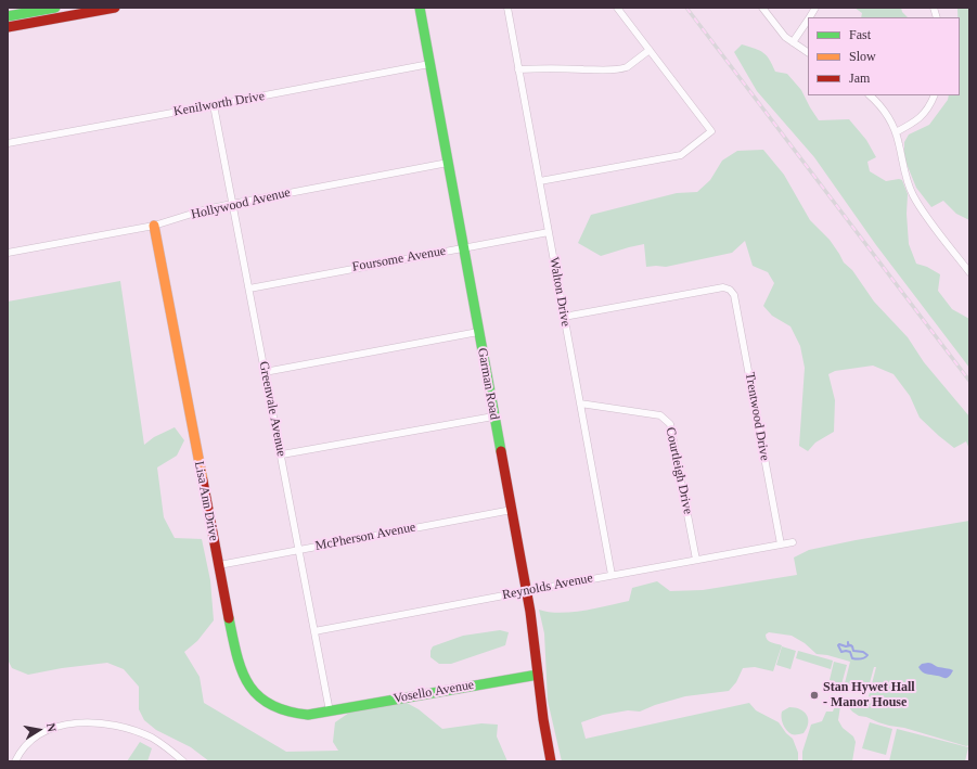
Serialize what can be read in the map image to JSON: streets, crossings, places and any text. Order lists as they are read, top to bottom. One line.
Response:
{"streets":{"street":["Kenilworth Drive","Hollywood Avenue","Foursome Avenue","Walton Drive","Garman Road","Greenvale Avenue","Trentwood Drive","Courtleigh Drive","Lisa Ann Drive","McPherson Avenue","Reynolds Avenue","Vosello Avenue"]},"crossings":[["Kenilworth Drive","Garman Road"],["Kenilworth Drive","Greenvale Avenue"],["Hollywood Avenue","Garman Road"],["Hollywood Avenue","Greenvale Avenue"],["Hollywood Avenue","Lisa Ann Drive"],["Foursome Avenue","Walton Drive"],["Foursome Avenue","Garman Road"],["Foursome Avenue","Greenvale Avenue"],["Walton Drive","Trentwood Drive"],["Walton Drive","Courtleigh Drive"],["Walton Drive","Reynolds Avenue"],["Garman Road","McPherson Avenue"],["Garman Road","Reynolds Avenue"],["Garman Road","Vosello Avenue"],["Greenvale Avenue","Lisa Ann Drive"],["Greenvale Avenue","McPherson Avenue"],["Greenvale Avenue","Reynolds Avenue"],["Greenvale Avenue","Vosello Avenue"],["Trentwood Drive","Reynolds Avenue"],["Courtleigh Drive","Reynolds Avenue"],["Lisa Ann Drive","McPherson Avenue"],["Lisa Ann Drive","Vosello Avenue"]],"places":["Stan Hywet Hall - Manor House"],"legend":["Fast","Slow","Jam"],"north":"right"}
